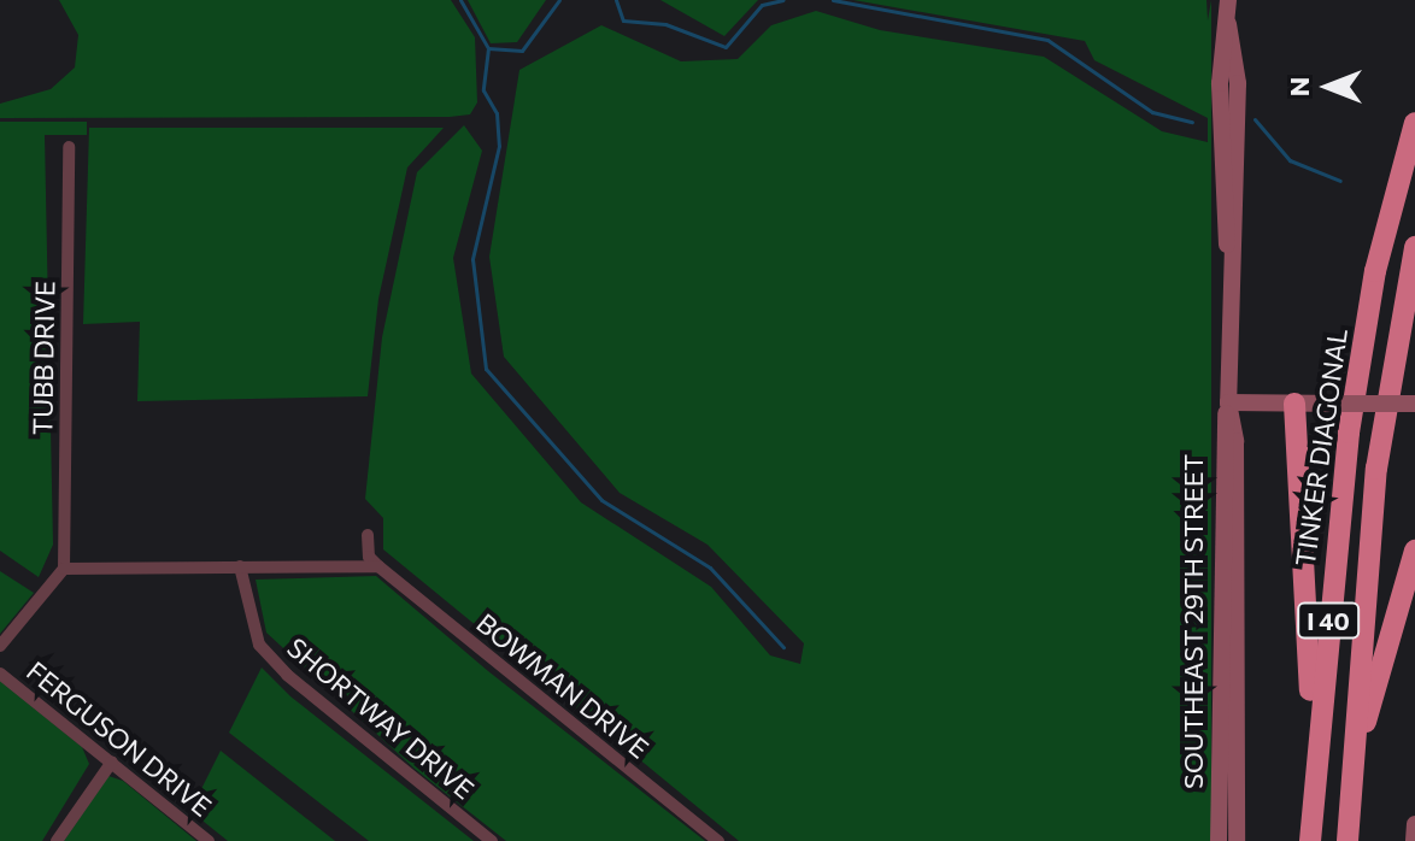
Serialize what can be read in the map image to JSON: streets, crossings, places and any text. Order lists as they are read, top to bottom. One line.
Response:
{"streets":{"highway":["TINKER DIAGONAL","I 40"],"main road":["SOUTHEAST 29TH STREET"],"street":["TUBB DRIVE","BOWMAN DRIVE","SHORTWAY DRIVE","FERGUSON DRIVE"]},"north":"left"}
